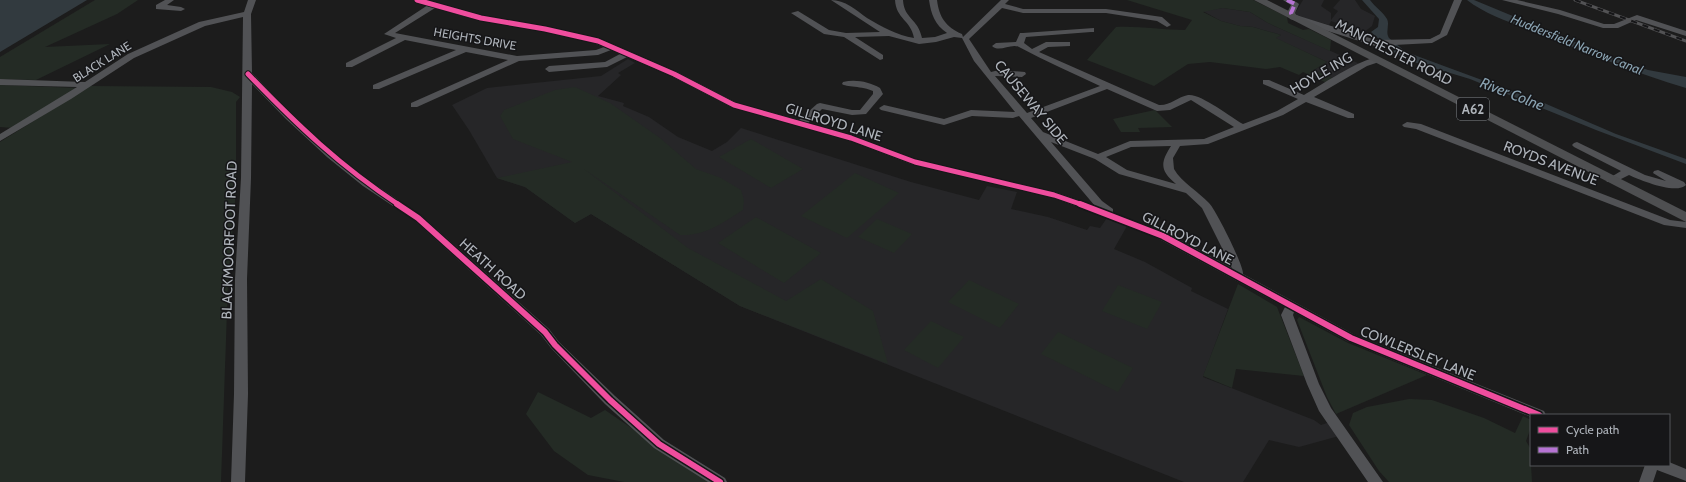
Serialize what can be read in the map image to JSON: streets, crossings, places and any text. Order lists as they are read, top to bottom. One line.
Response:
{"streets":{"main road":["MANCHESTER ROAD","A62"],"street":["HEIGHTS DRIVE","BLACK LANE","HOYLE ING","CAUSEWAY SIDE","GILLROYD LANE","ROYDS AVENUE","BLACKMOORFOOT ROAD","HEATH ROAD","COWLERSLEY LANE"]},"crossings":[["HEIGHTS DRIVE","GILLROYD LANE"],["MANCHESTER ROAD","HOYLE ING"],["BLACK LANE","BLACKMOORFOOT ROAD"],["CAUSEWAY SIDE","GILLROYD LANE"],["GILLROYD LANE","COWLERSLEY LANE"],["BLACKMOORFOOT ROAD","HEATH ROAD"]],"water":["Huddersfield Narrow Canal","River Colne"],"legend":["Cycle path","Path"]}
